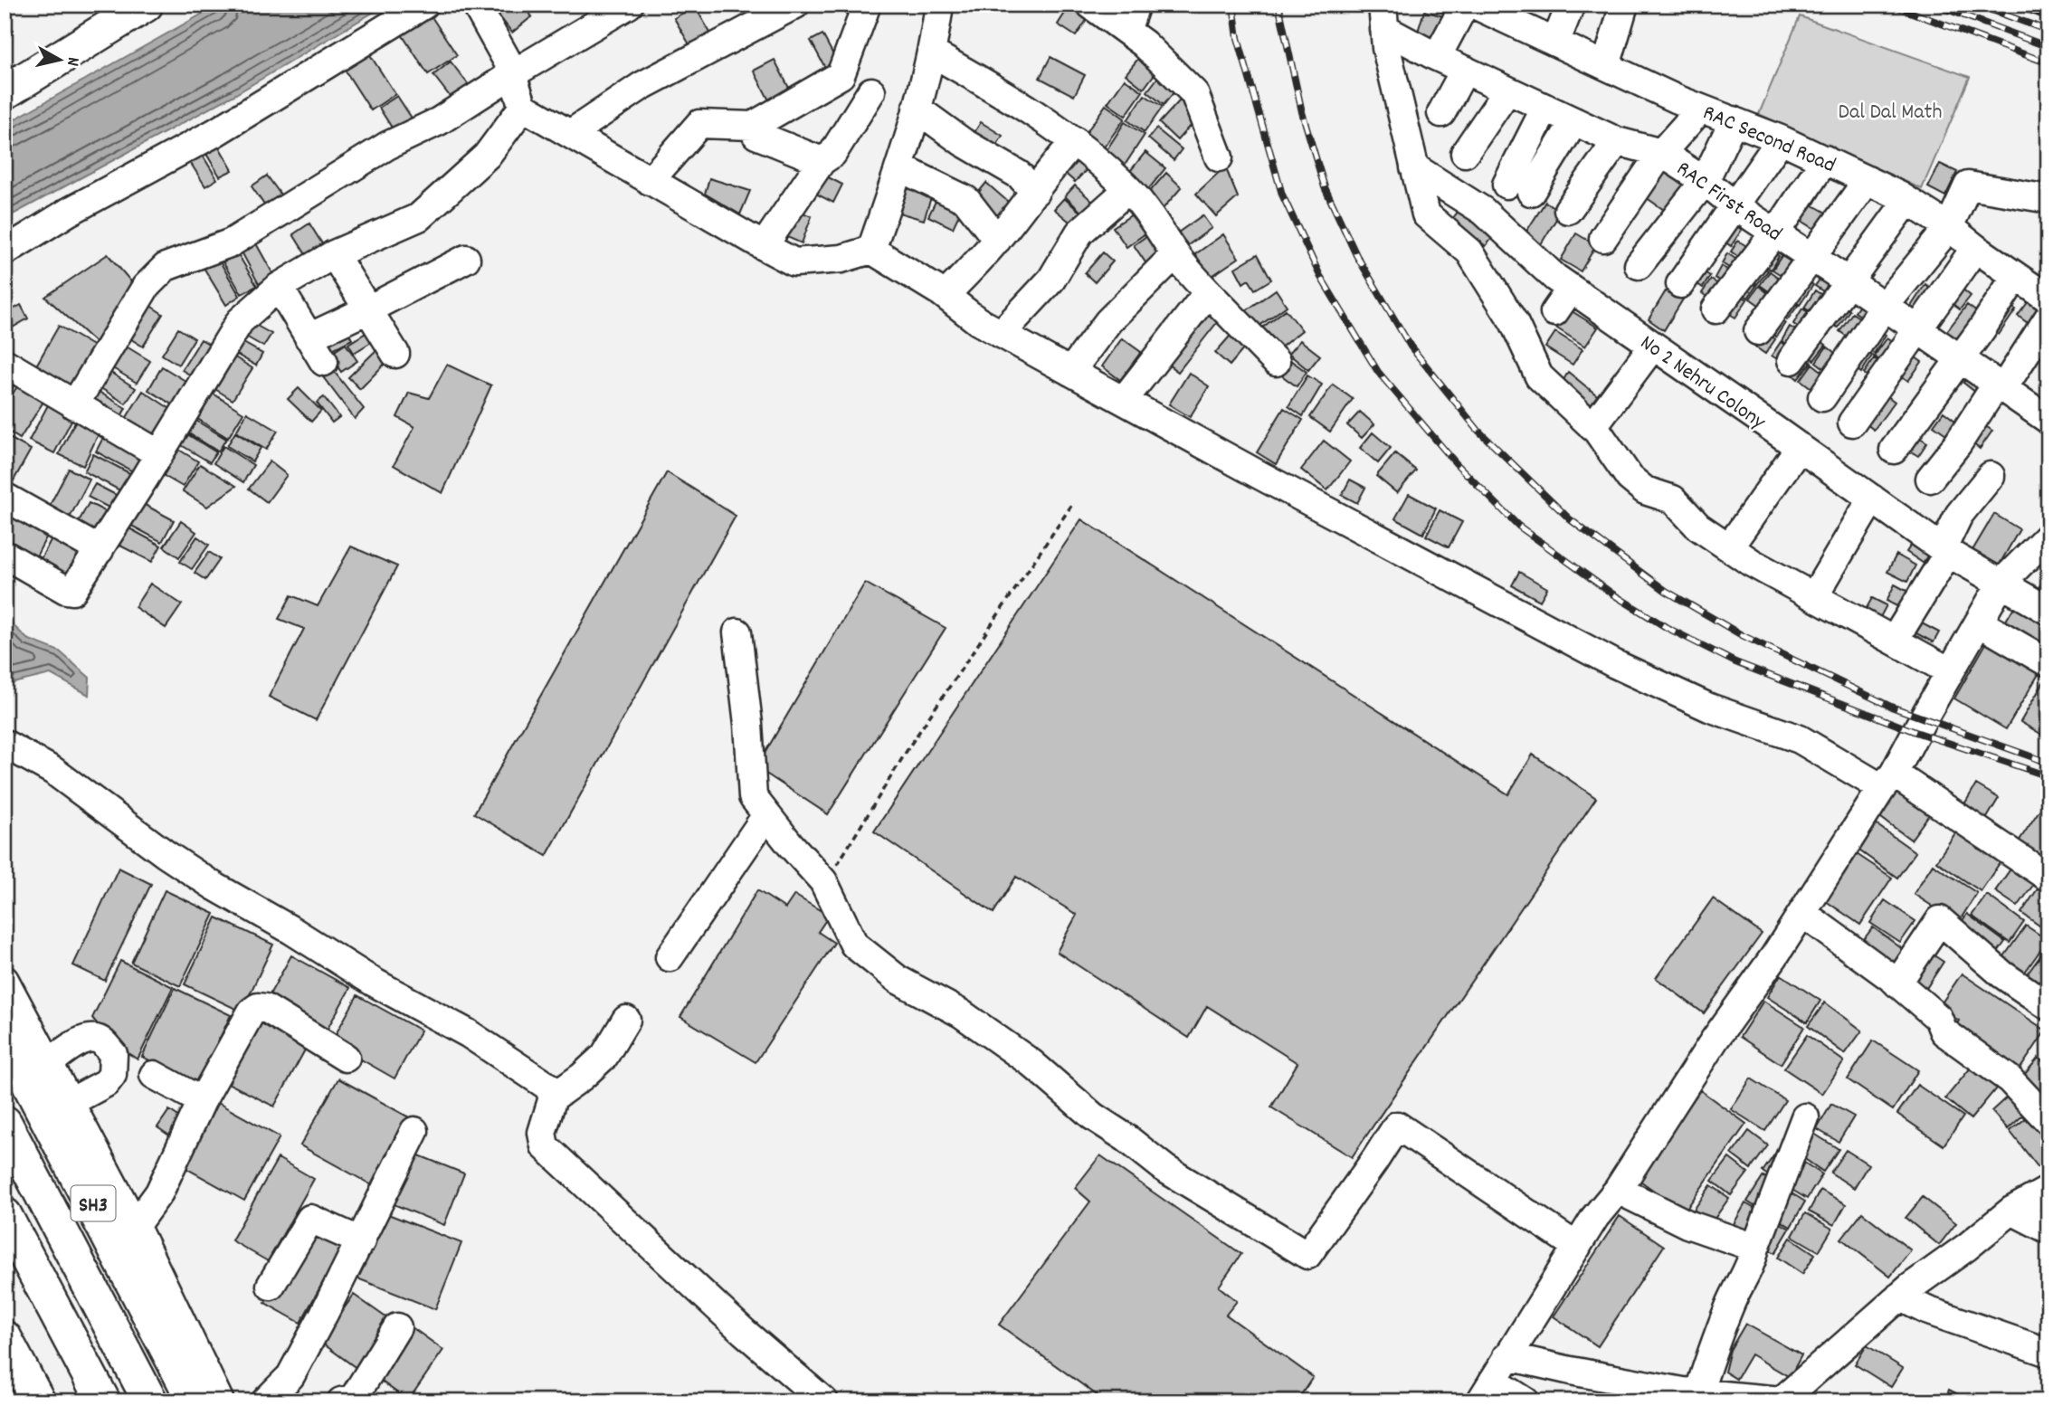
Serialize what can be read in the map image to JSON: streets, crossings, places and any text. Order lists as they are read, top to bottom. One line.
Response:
{"streets":{"main road":["SH3"],"street":["RAC Second Road","RAC First Road","No 2 Nehru Colony"]},"parks":["Dal Dal Math"],"north":"right"}
